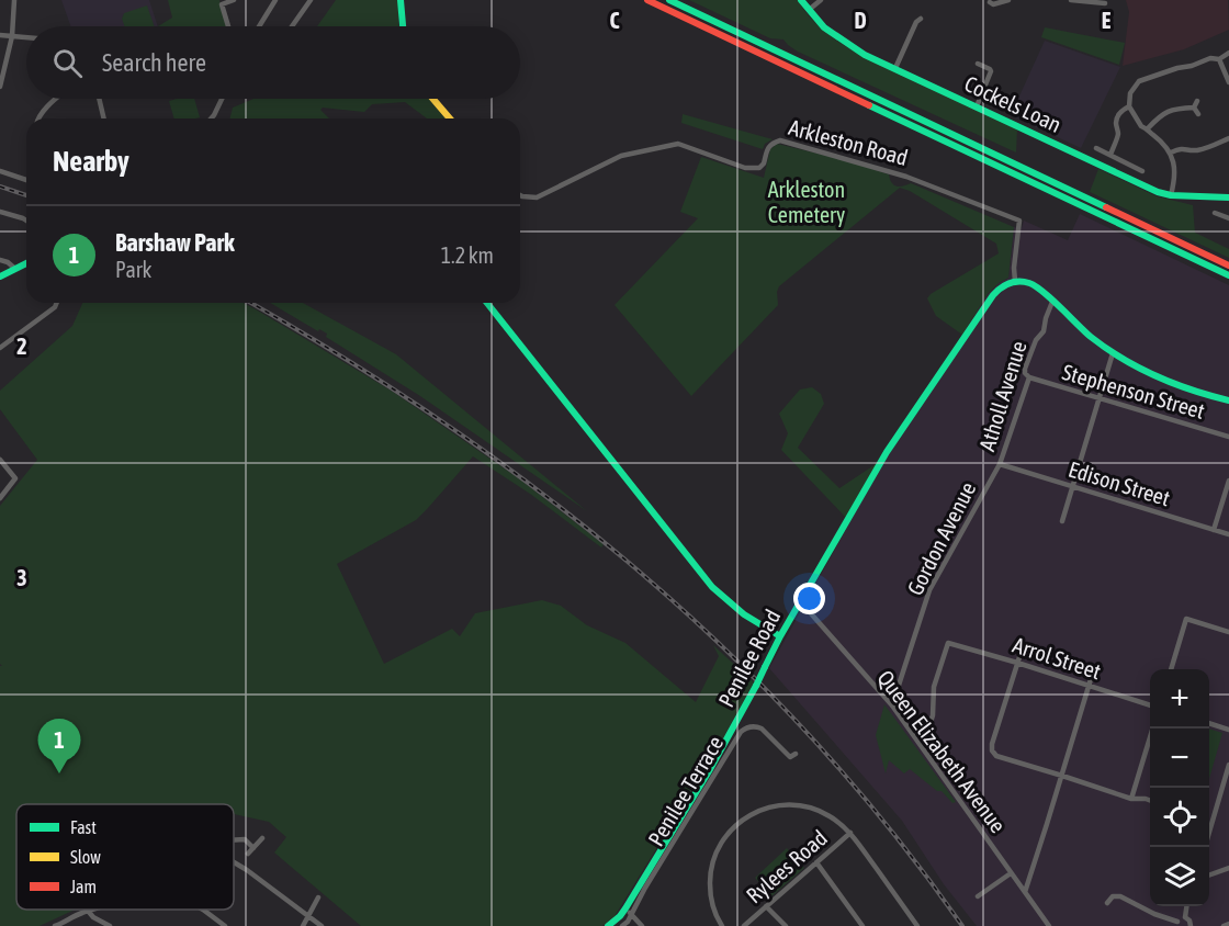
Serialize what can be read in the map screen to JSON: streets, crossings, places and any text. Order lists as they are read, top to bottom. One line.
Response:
{"streets":{"main road":["Cockels Loan","Penilee Road"],"street":["Arkleston Road","Stephenson Street","Atholl Avenue","Edison Street","Gordon Avenue","Arrol Street","Queen Elizabeth Avenue","Penilee Terrace","Rylees Road"]},"crossings":[["Arkleston Road","Penilee Road"],["Stephenson Street","Atholl Avenue"],["Atholl Avenue","Edison Street"],["Atholl Avenue","Gordon Avenue"],["Edison Street","Gordon Avenue"],["Gordon Avenue","Queen Elizabeth Avenue"],["Penilee Road","Queen Elizabeth Avenue"],["Penilee Road","Penilee Terrace"],["Arrol Street","Queen Elizabeth Avenue"]],"parks":["Arkleston Cemetery"],"legend":["Fast","Slow","Jam"],"page":{"search":"Search here","heading":"Nearby","list":[{"mark":"1","name":"Barshaw Park","note":"Park","value":"1.2 km"}],"map_buttons":["+","−"],"pins":"1"},"grid":{"columns":["C","D","E"],"rows":["2","3"]}}
